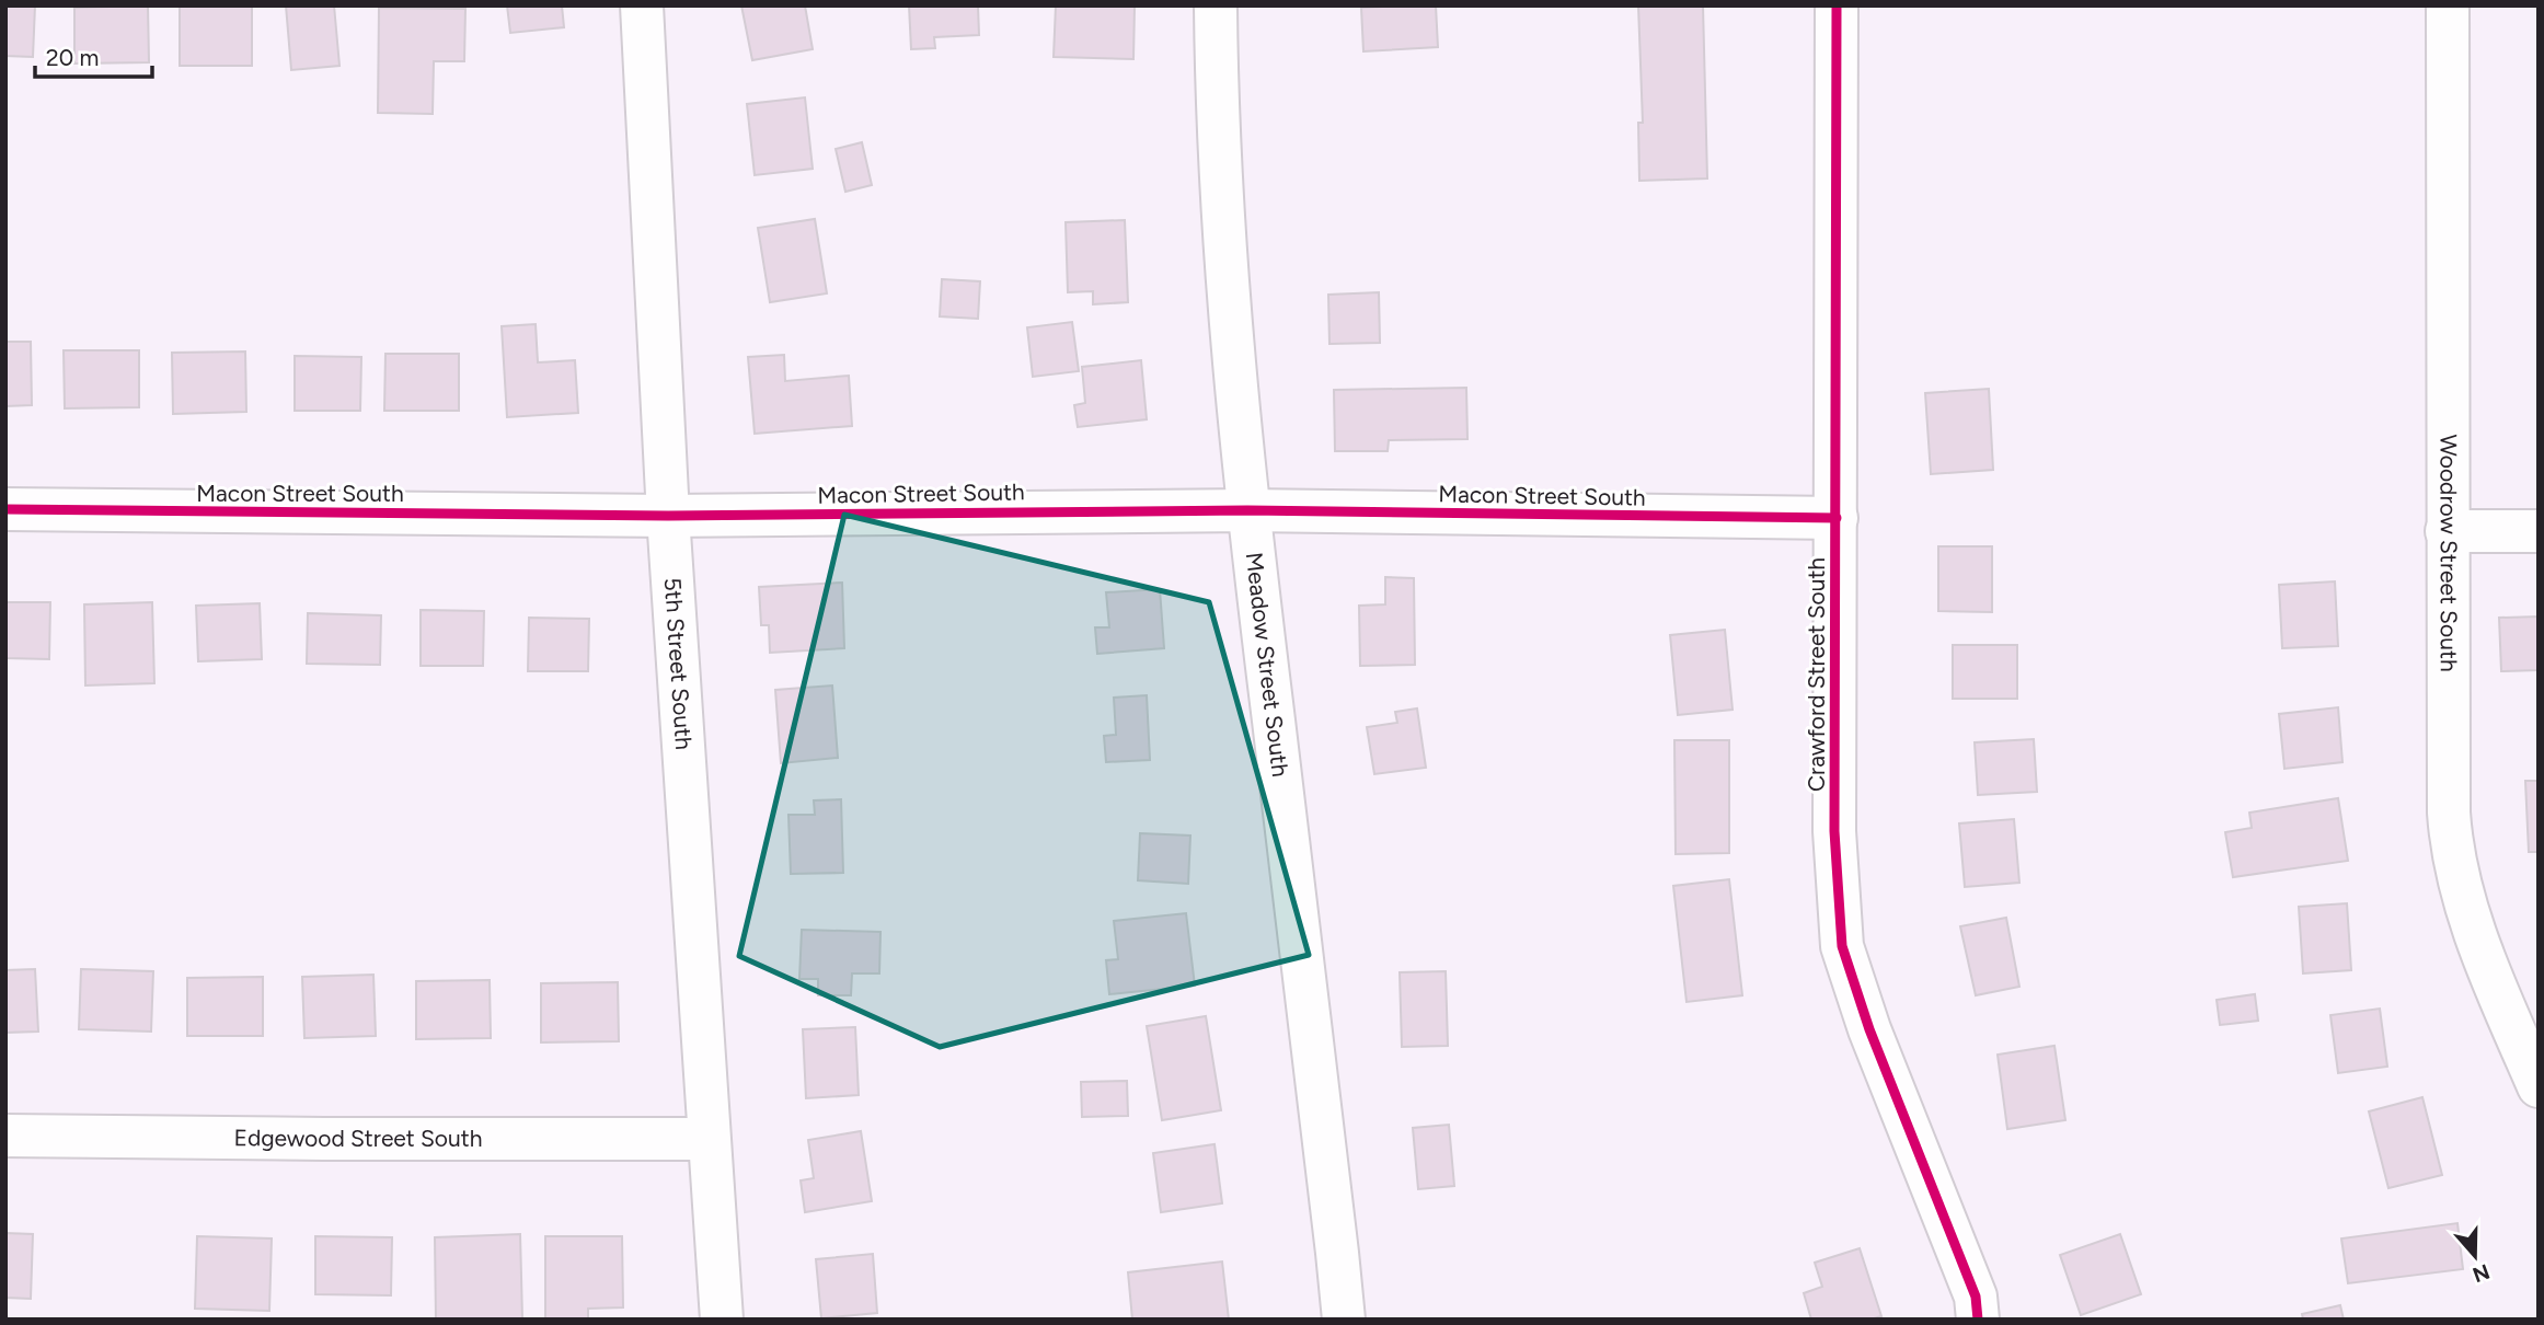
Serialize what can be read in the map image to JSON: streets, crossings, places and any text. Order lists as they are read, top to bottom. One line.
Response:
{"streets":{"street":["Macon Street South","Woodrow Street South","5th Street South","Meadow Street South","Crawford Street South","Edgewood Street South"]},"crossings":[["Macon Street South","5th Street South"],["Macon Street South","Meadow Street South"],["Macon Street South","Crawford Street South"],["5th Street South","Edgewood Street South"]],"scale_bar":"20 m","north":"bottom"}
